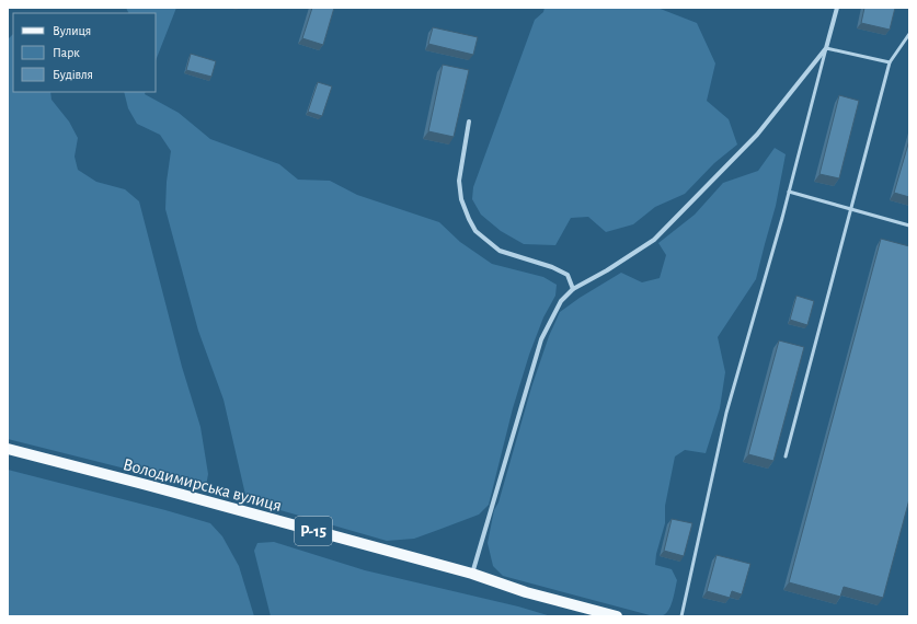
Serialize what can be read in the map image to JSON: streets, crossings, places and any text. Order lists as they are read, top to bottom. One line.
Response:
{"streets":{"main road":["Володимирська вулиця","Р-15"]},"legend":["Вулиця","Парк","Будівля"]}
